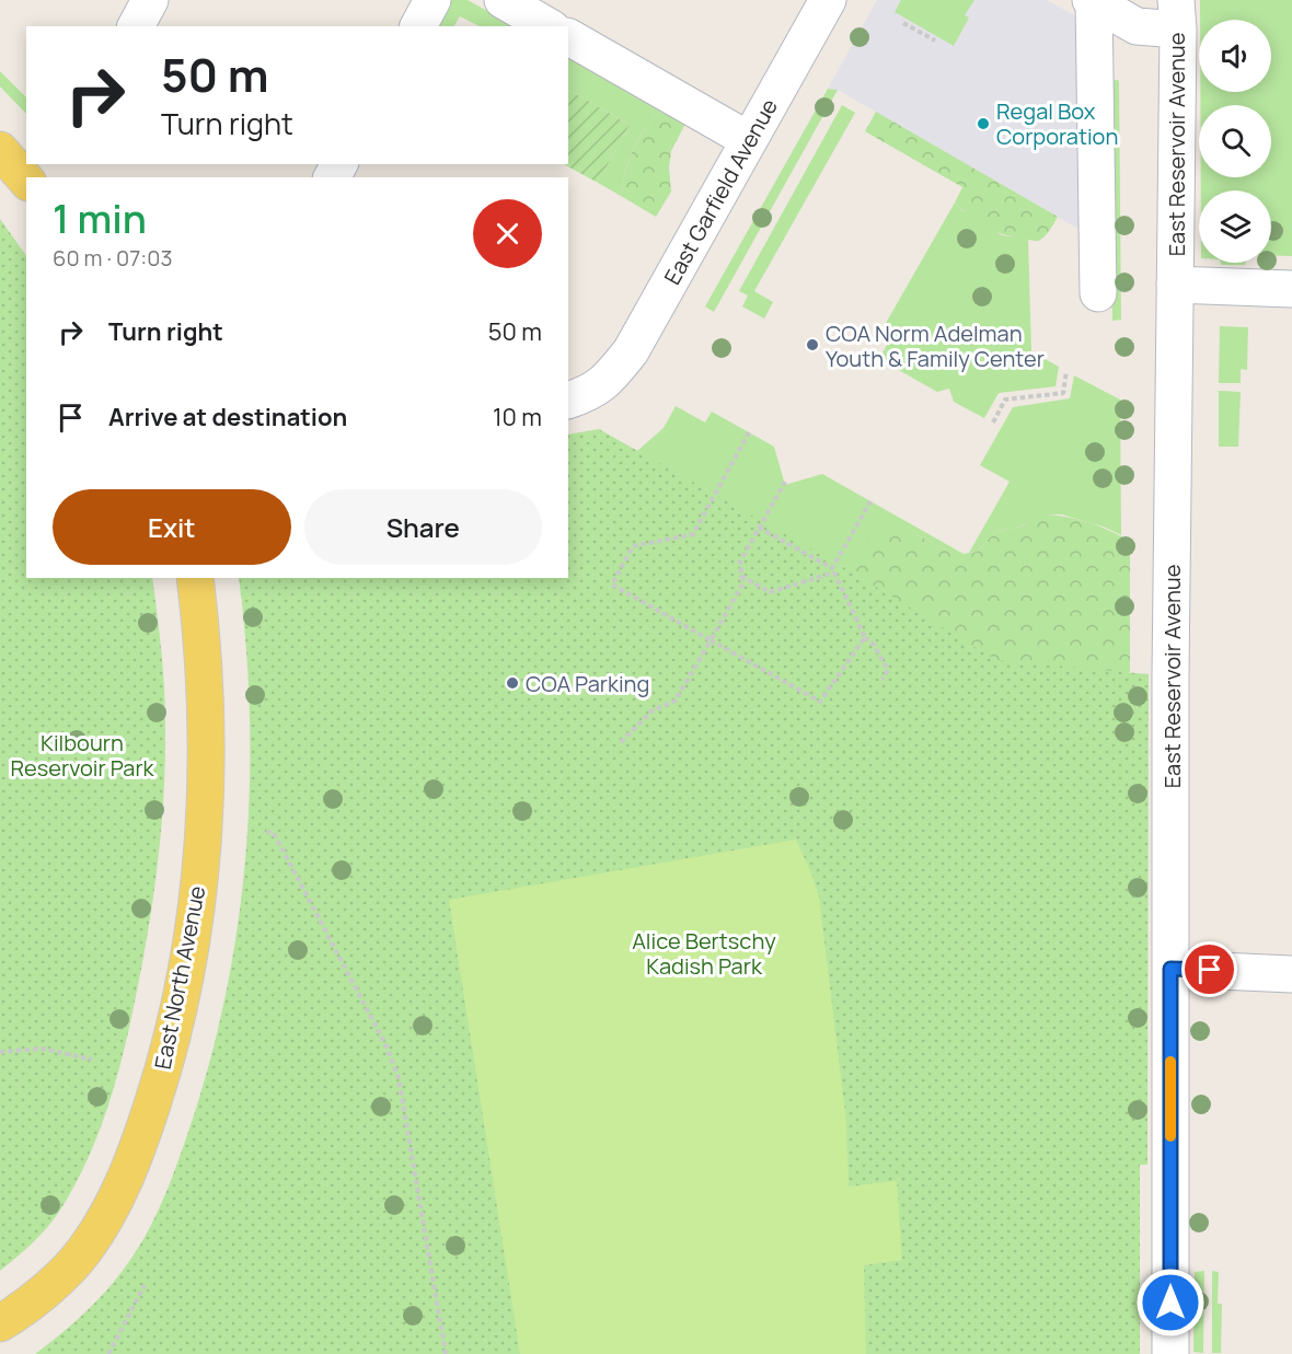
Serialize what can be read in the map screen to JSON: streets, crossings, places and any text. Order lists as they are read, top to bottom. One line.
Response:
{"streets":{"main road":["East North Avenue"],"street":["East Reservoir Avenue","East Garfield Avenue"]},"parks":["Kilbourn Reservoir Park","Alice Bertschy Kadish Park"],"places":["Regal Box Corporation","COA Norm Adelman Youth & Family Center","COA Parking"],"page":{"turn":["50 m","Turn right"],"heading":["1 min","60 m · 07:03"],"list":[{"name":"Turn right","value":"50 m"},{"name":"Arrive at destination","value":"10 m"}],"buttons":["Exit","Share"]}}
